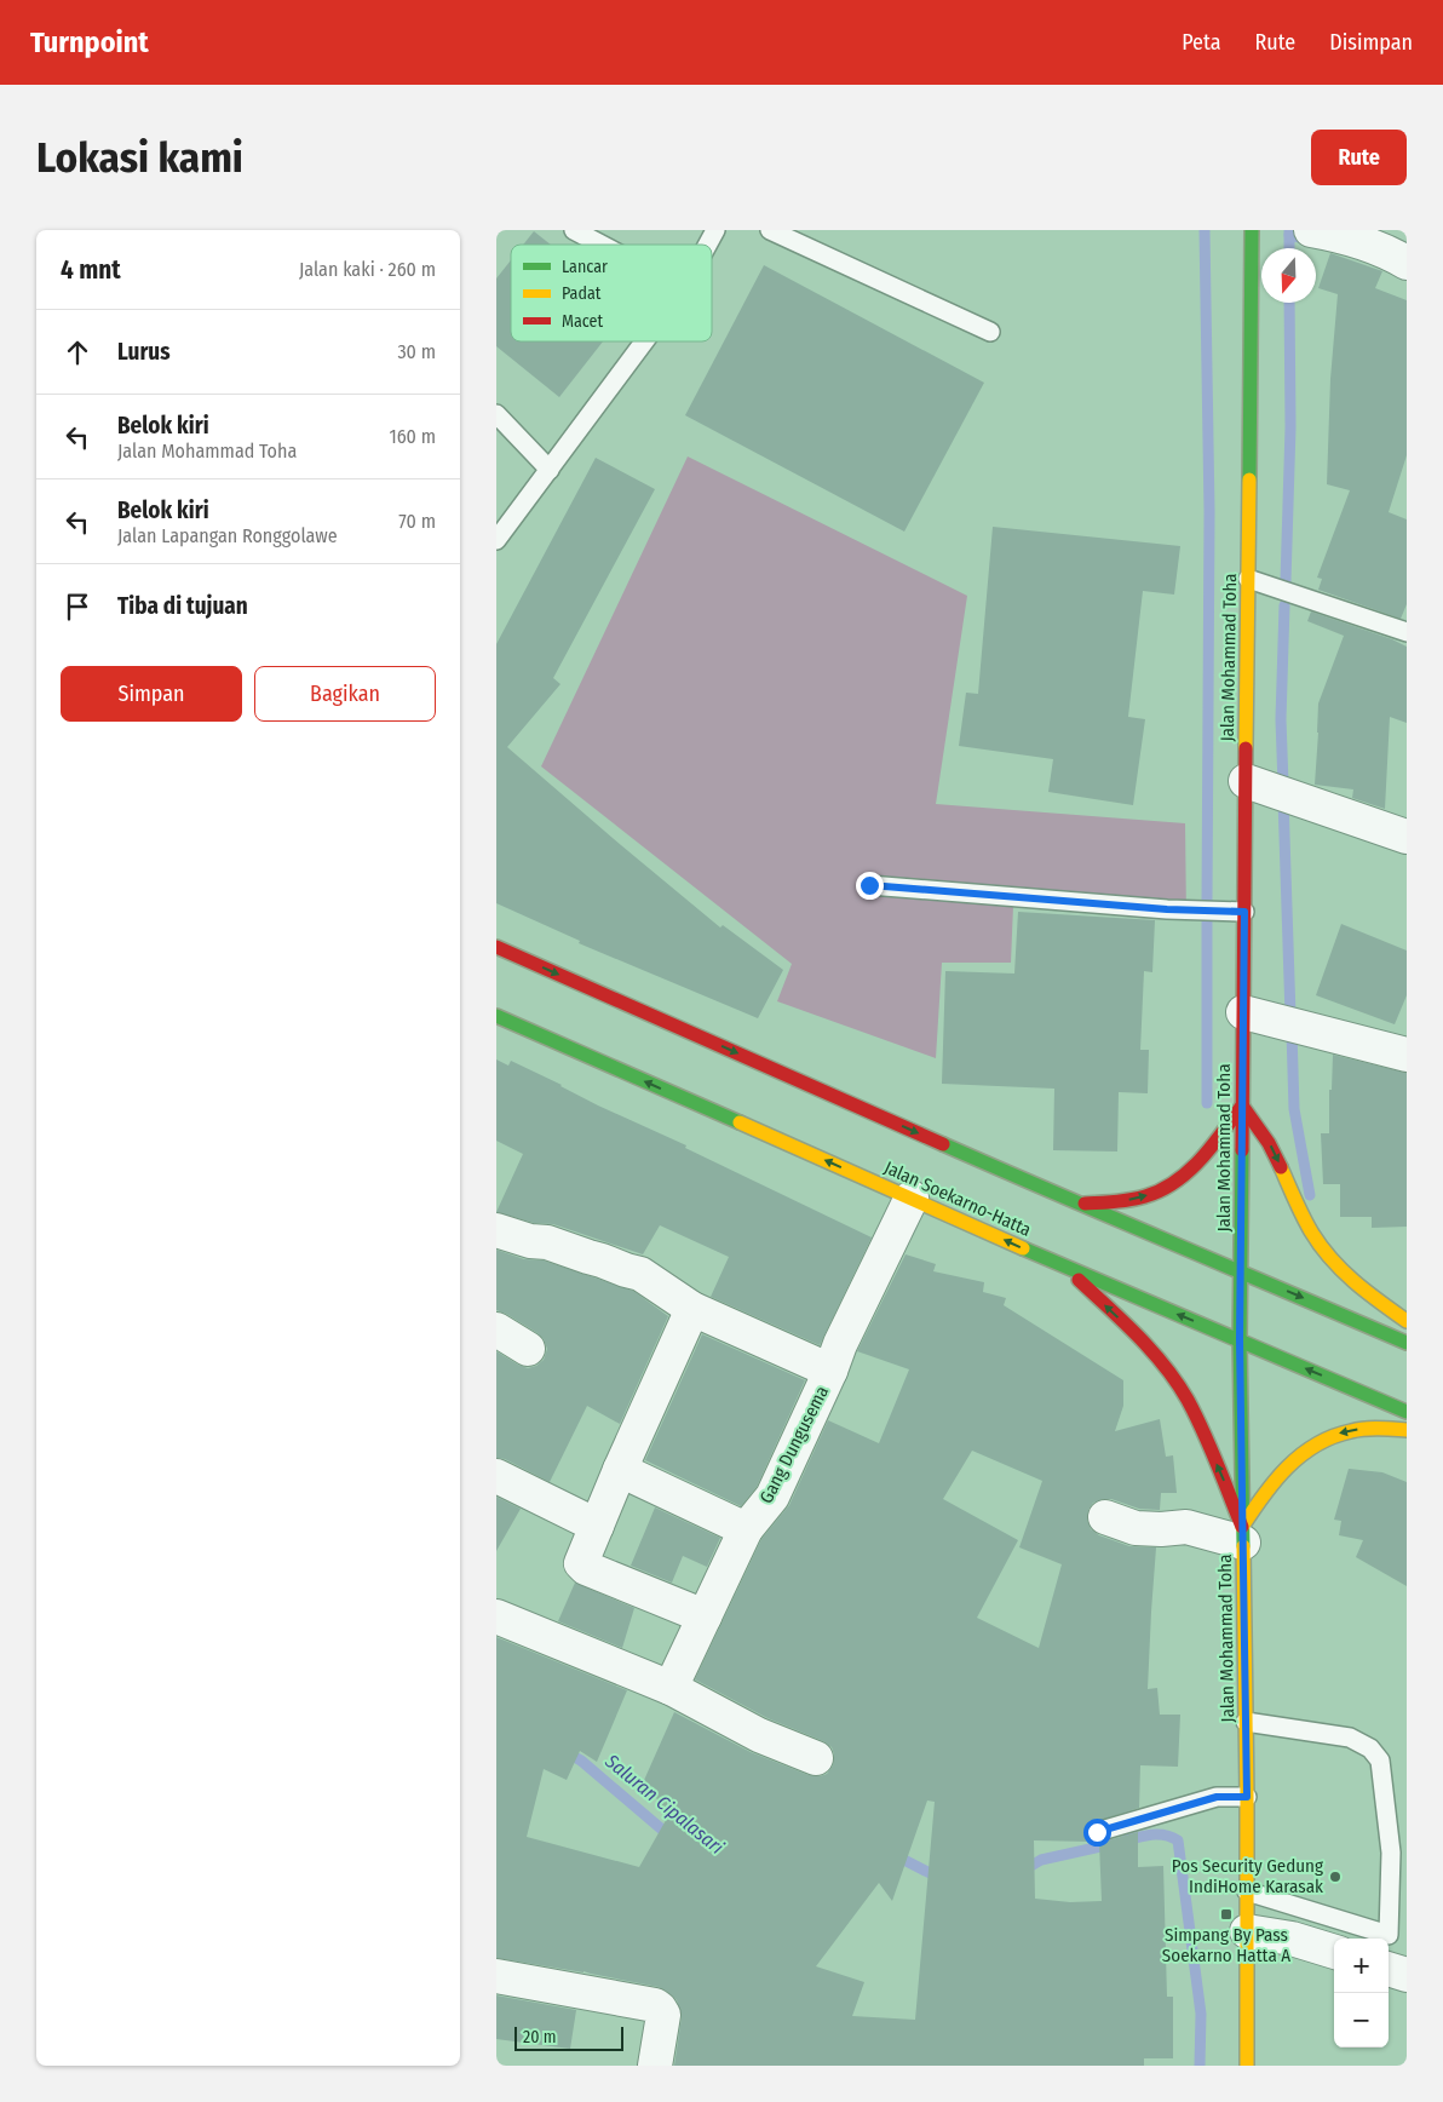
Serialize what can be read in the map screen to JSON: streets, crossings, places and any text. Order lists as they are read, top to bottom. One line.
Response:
{"streets":{"main road":["Jalan Mohammad Toha","Jalan Soekarno-Hatta"],"street":["Gang Dungusema"]},"crossings":[["Jalan Mohammad Toha","Jalan Soekarno-Hatta"],["Jalan Soekarno-Hatta","Gang Dungusema"]],"water":["Saluran Cipalasari"],"places":{"other":["Pos Security Gedung IndiHome Karasak"],"transit":["Simpang By Pass Soekarno Hatta A"]},"legend":["Lancar","Padat","Macet"],"scale_bar":"20 m","north":"bottom","page":{"header":"Turnpoint","nav":["Peta","Rute","Disimpan"],"buttons":["Rute",["Simpan","Bagikan"]],"title":"Lokasi kami","heading":["4 mnt","Jalan kaki · 260 m"],"list":[["Lurus","30 m"],["Belok kiri","Jalan Mohammad Toha","160 m"],["Belok kiri","Jalan Lapangan Ronggolawe","70 m"],"Tiba di tujuan"],"map_buttons":["+","−"],"scale":"20 m"}}
